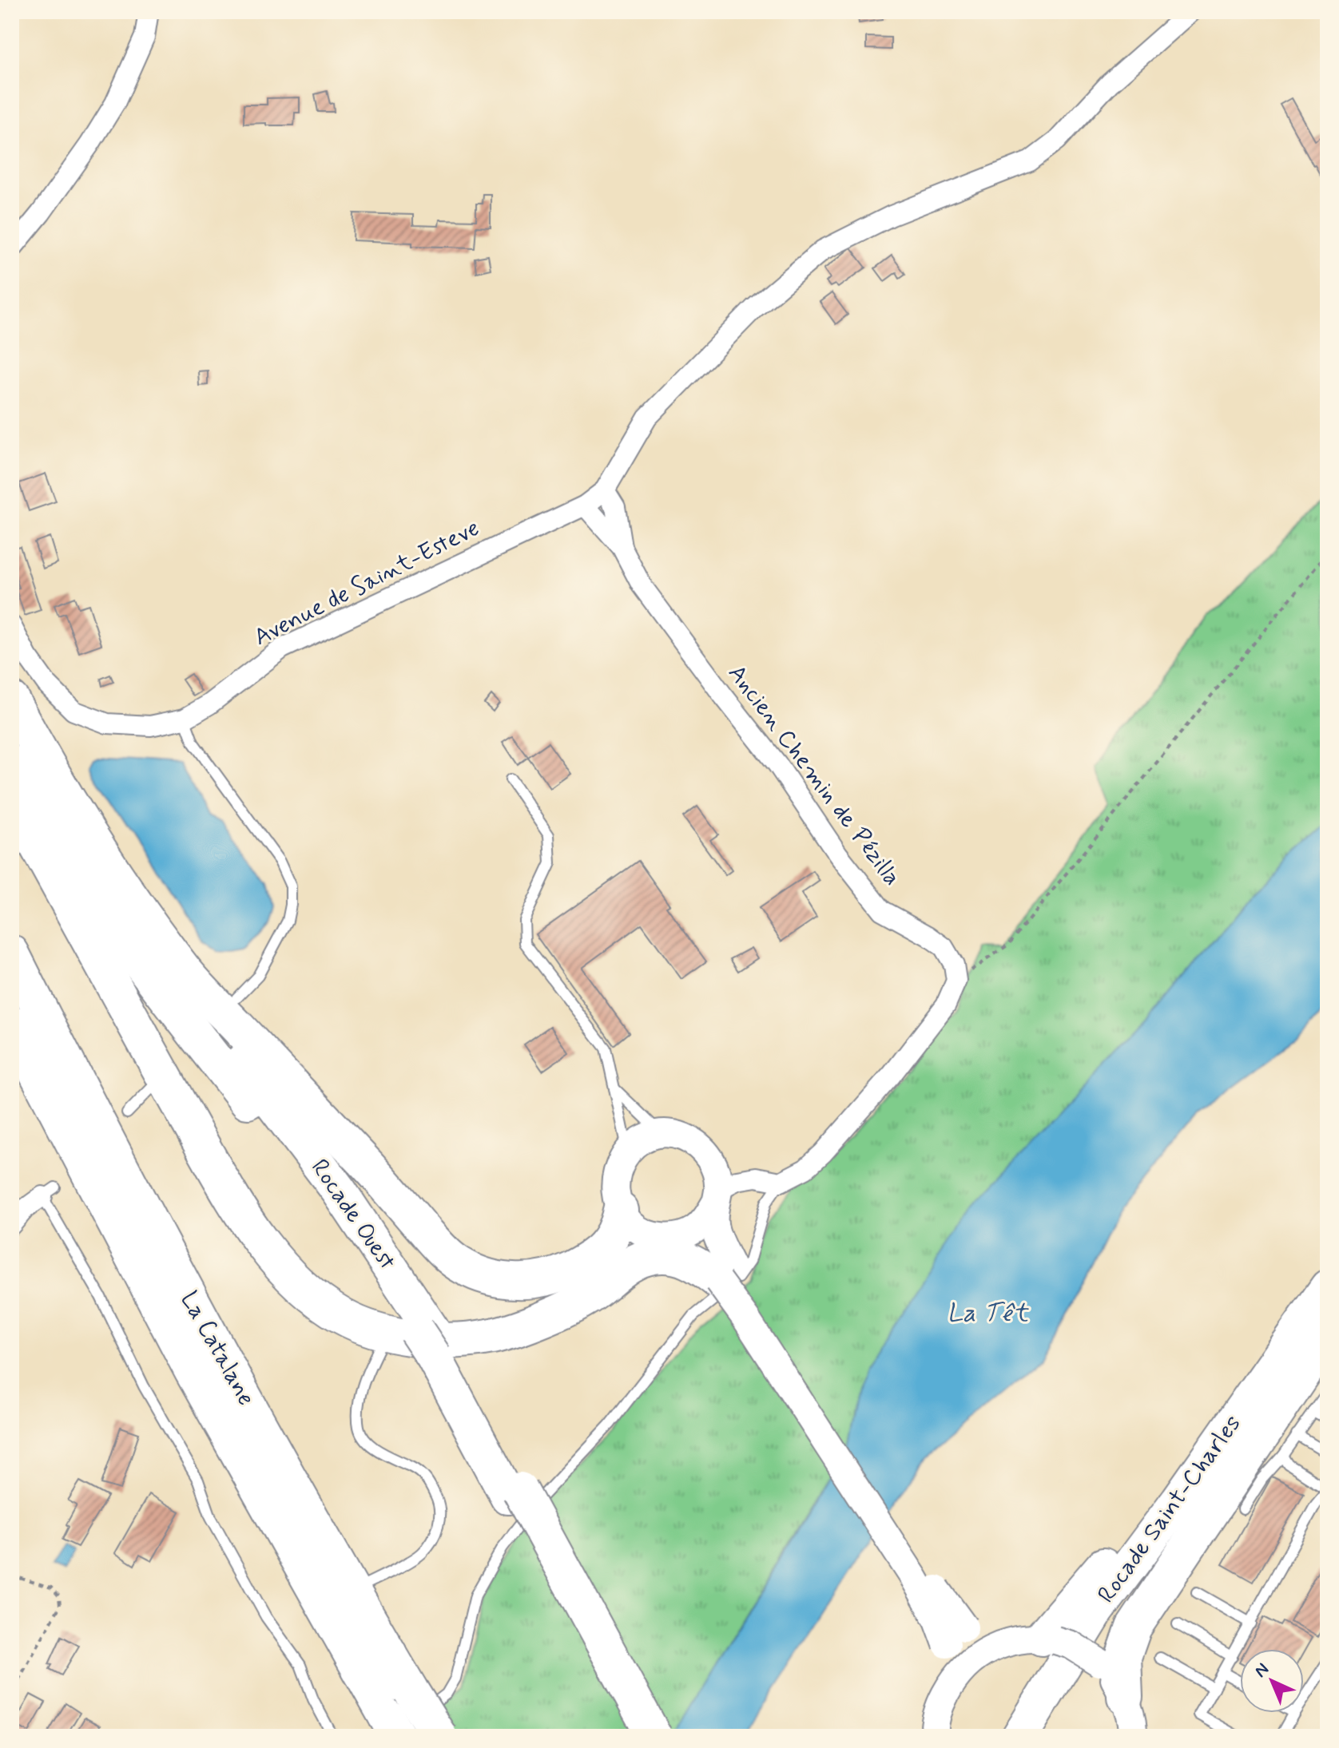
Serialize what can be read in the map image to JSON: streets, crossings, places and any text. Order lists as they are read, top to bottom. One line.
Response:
{"streets":{"highway":["Rocade Ouest","La Catalane","Rocade Saint-Charles"],"street":["Avenue de Saint-Esteve","Ancien Chemin de Pézilla"]},"crossings":[["Avenue de Saint-Esteve","Ancien Chemin de Pézilla"]],"water":["La Têt"],"north":"top left"}
